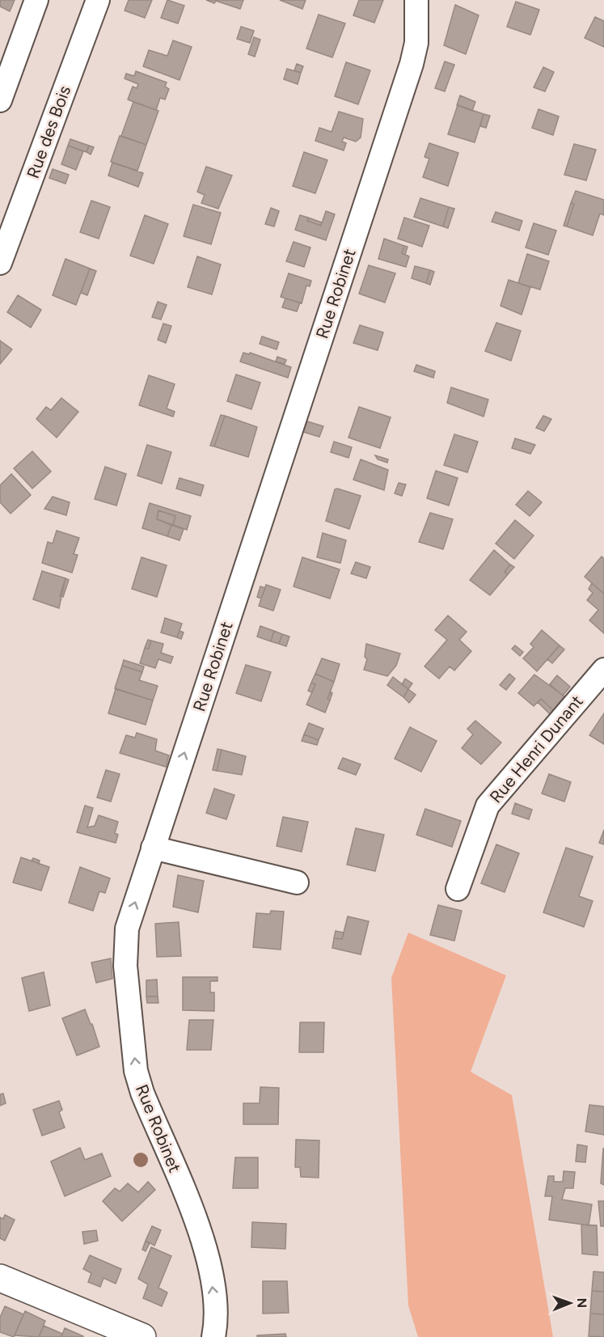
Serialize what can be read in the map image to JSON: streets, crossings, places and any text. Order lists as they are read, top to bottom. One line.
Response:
{"streets":{"street":["Rue des Bois","Rue Robinet","Rue Henri Dunant"]},"one_way":["Rue Robinet"],"north":"right"}
